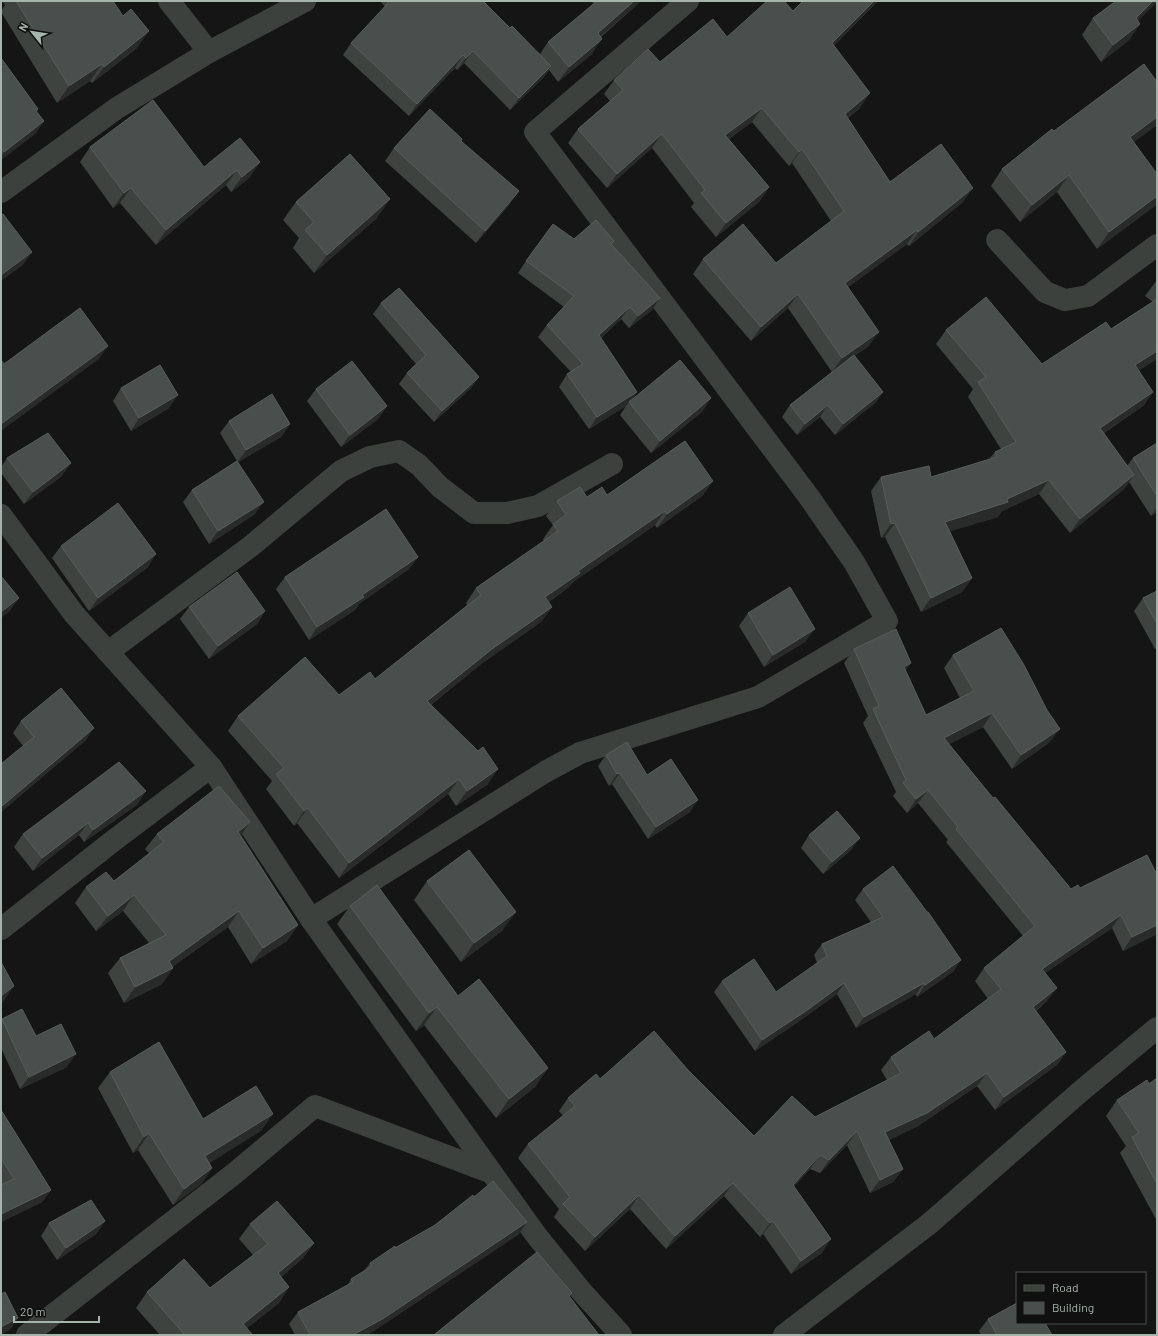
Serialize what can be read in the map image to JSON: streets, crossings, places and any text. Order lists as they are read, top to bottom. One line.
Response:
{"legend":["Road","Building"],"scale_bar":"20 m","north":"top left"}
